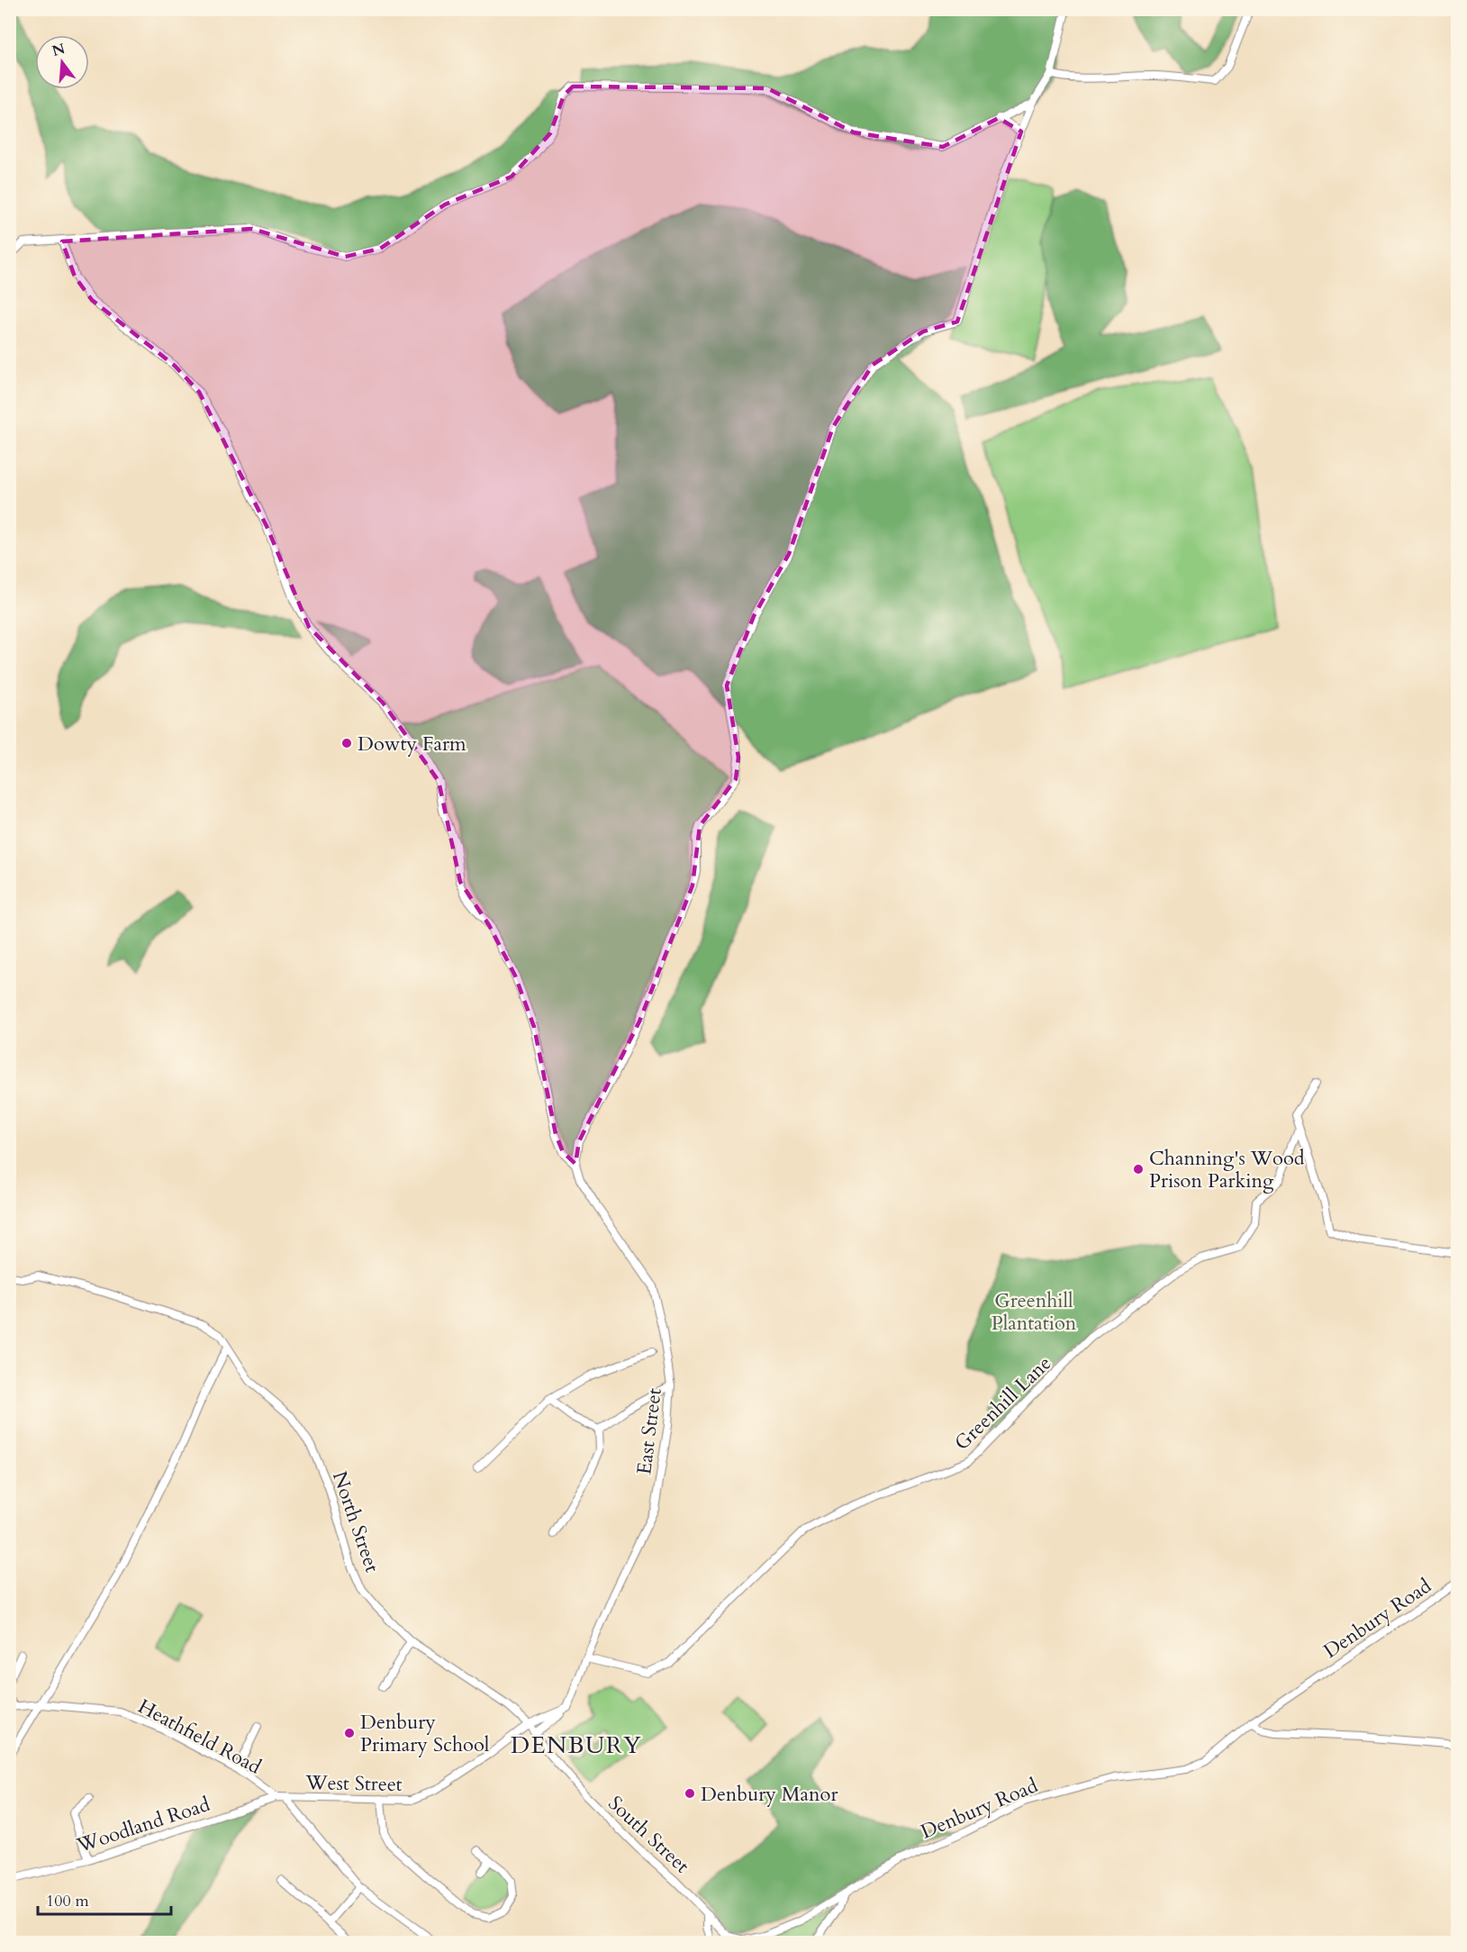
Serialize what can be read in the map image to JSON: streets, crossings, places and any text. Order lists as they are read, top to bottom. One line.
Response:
{"streets":{"street":["Greenhill Lane","East Street","North Street","Denbury Road","Heathfield Road","West Street","Woodland Road","South Street"]},"crossings":[["Greenhill Lane","East Street"],["North Street","West Street"],["North Street","South Street"],["Denbury Road","South Street"],["Heathfield Road","Woodland Road"],["West Street","Woodland Road"],["West Street","South Street"]],"districts":["DENBURY"],"parks":["Greenhill Plantation"],"places":["Dowty Farm","Channing's Wood Prison Parking","Denbury Primary School","Denbury Manor"],"scale_bar":"100 m","north":"top"}
